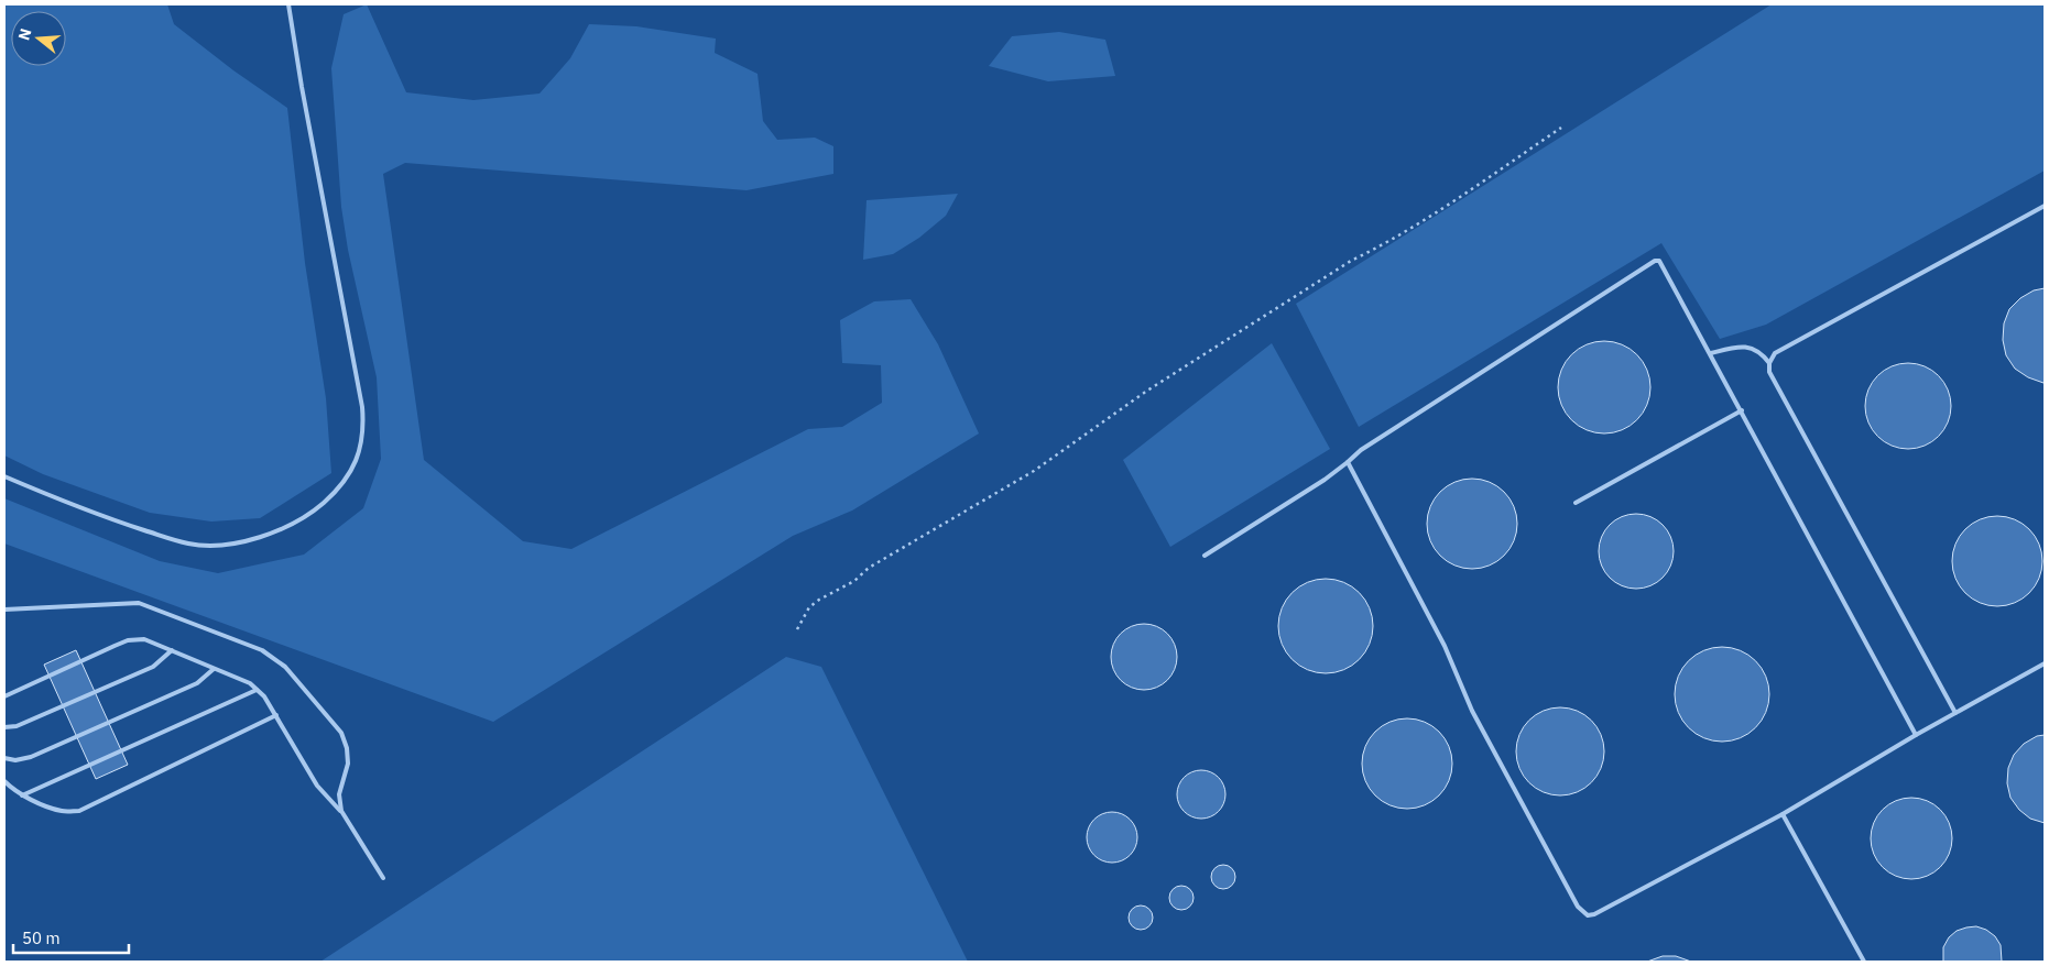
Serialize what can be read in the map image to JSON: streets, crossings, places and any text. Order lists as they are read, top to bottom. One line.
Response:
{"scale_bar":"50 m","north":"left"}
